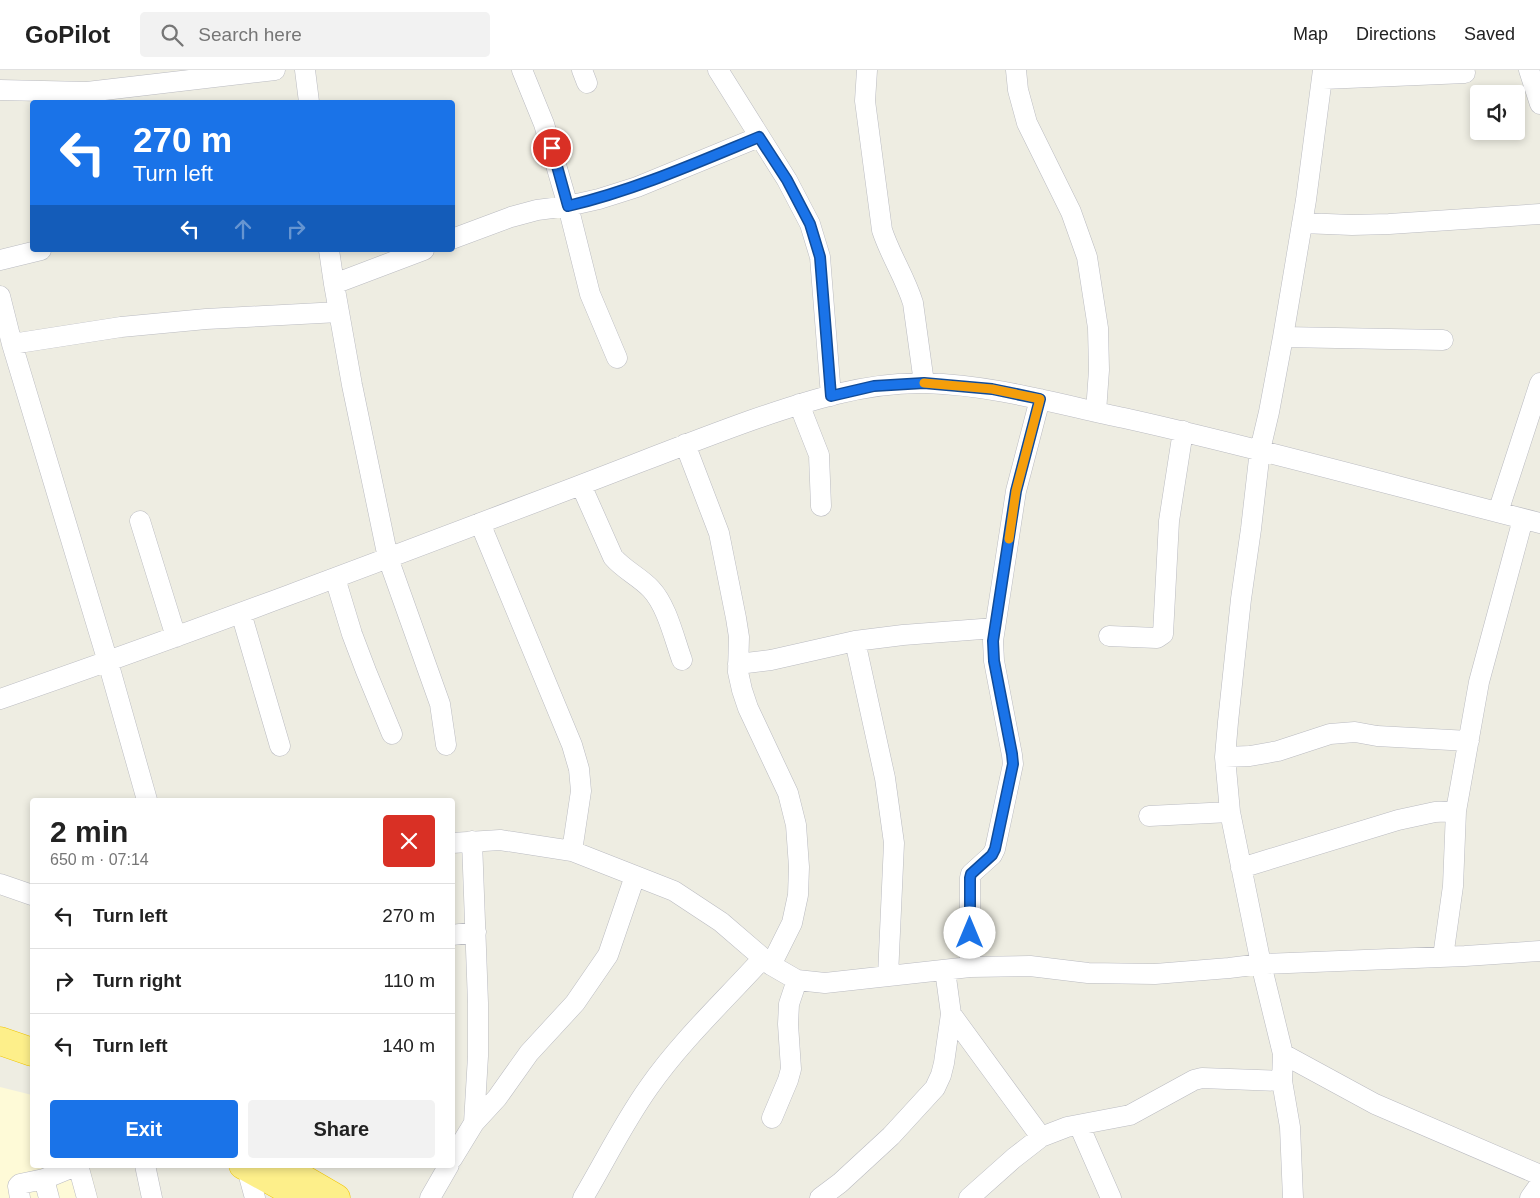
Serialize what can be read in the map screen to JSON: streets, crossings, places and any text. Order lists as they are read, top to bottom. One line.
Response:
{"page":{"header":"GoPilot","search":"Search here","nav":["Map","Directions","Saved"],"turn":["270 m","Turn left"],"heading":["2 min","650 m · 07:14"],"list":[{"name":"Turn left","value":"270 m"},{"name":"Turn right","value":"110 m"},{"name":"Turn left","value":"140 m"}],"buttons":["Exit","Share"]}}
